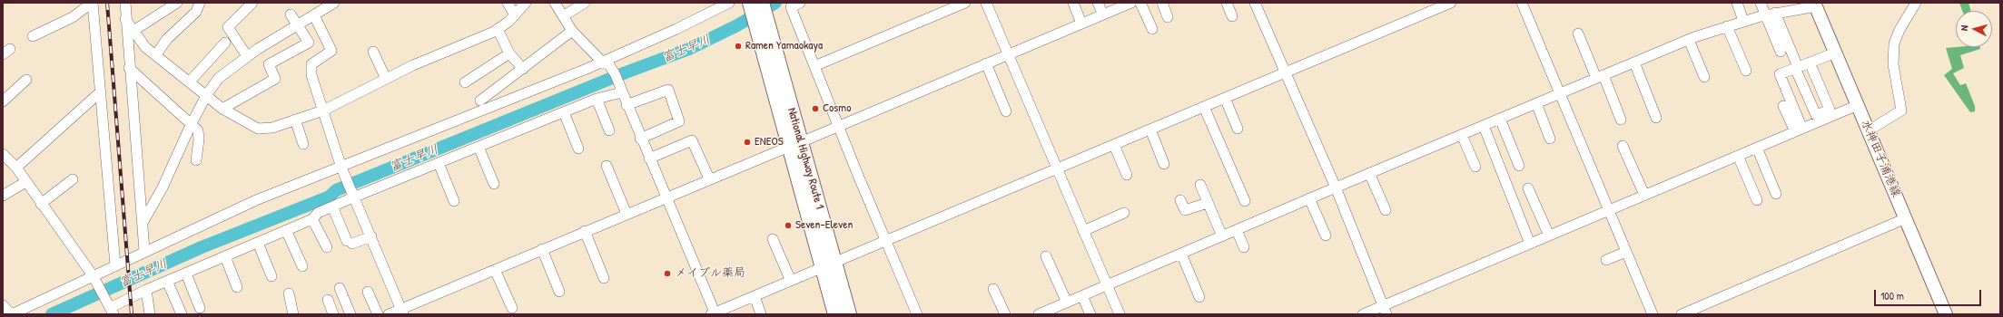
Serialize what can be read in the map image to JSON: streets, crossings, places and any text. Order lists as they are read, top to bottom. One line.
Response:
{"streets":{"highway":["National Highway Route 1"],"main road":["水神田子浦港線"]},"water":["富士早川"],"places":["Ramen Yamaokaya","Cosmo","ENEOS","Seven-Eleven","メイプル薬局"],"scale_bar":"100 m","north":"left"}
